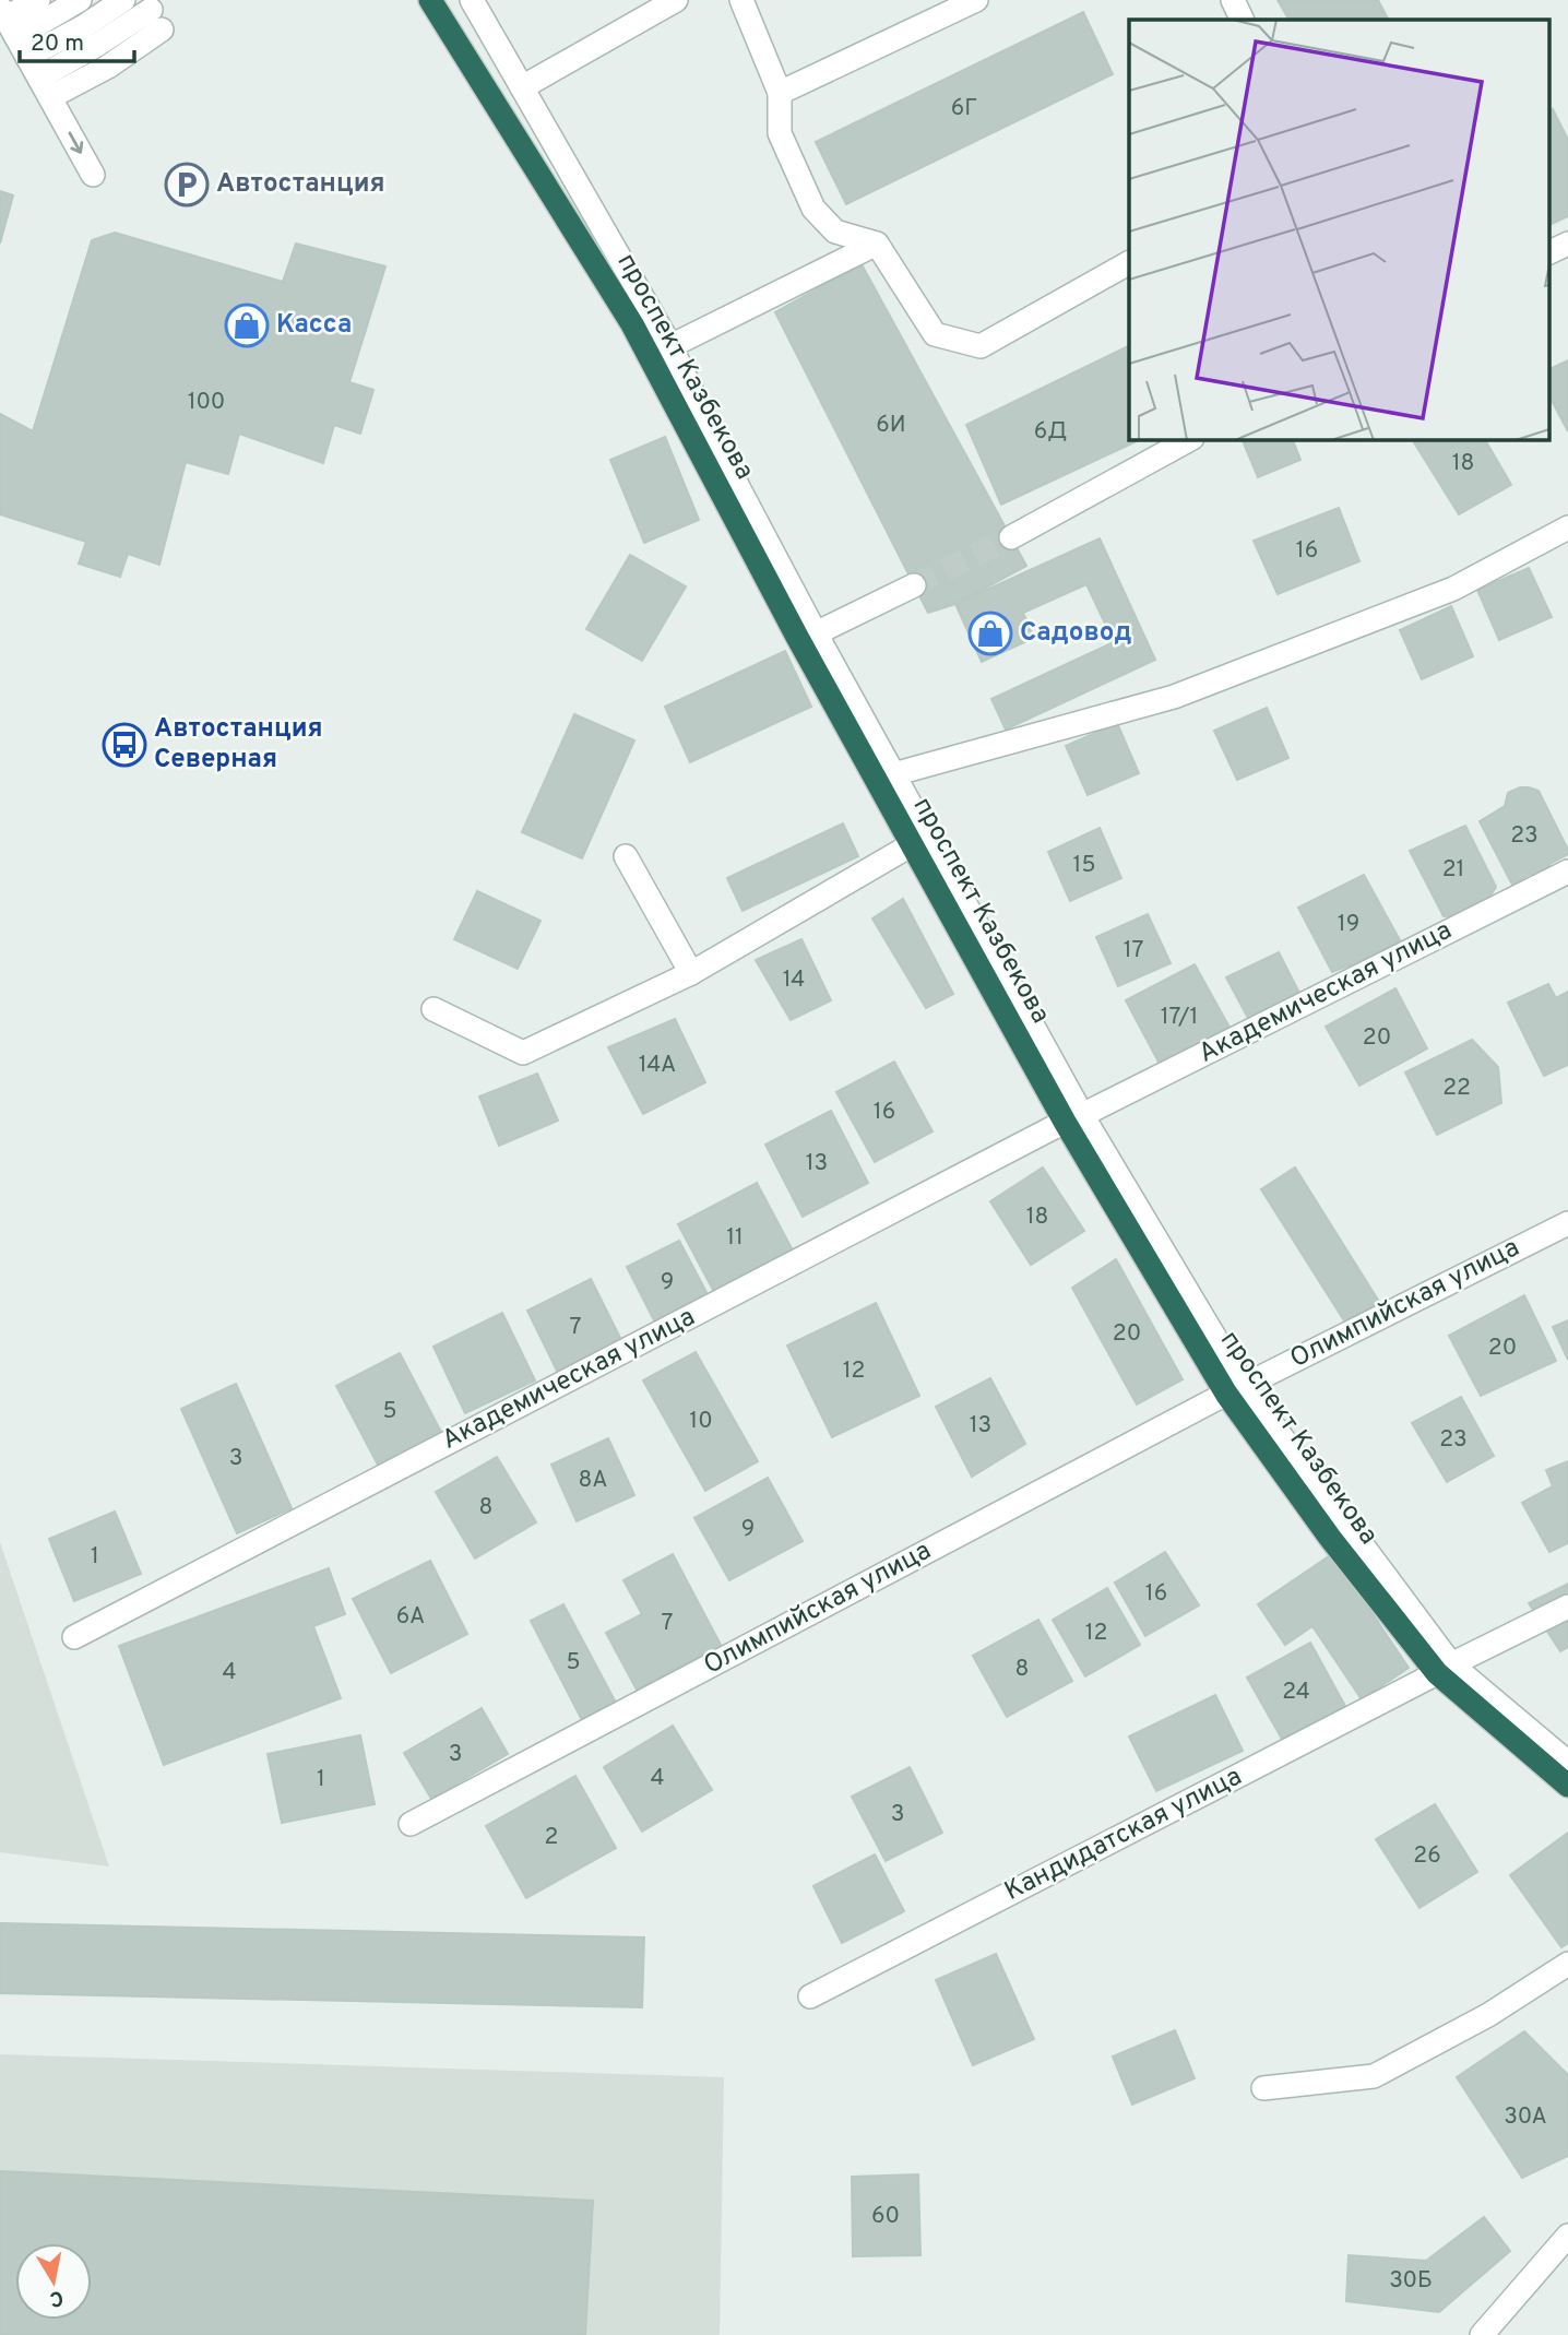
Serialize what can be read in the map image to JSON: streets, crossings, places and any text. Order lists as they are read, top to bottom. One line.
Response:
{"streets":{"highway":["проспект Казбекова"],"street":["Академическая улица","Олимпийская улица","Кандидатская улица"]},"crossings":[["проспект Казбекова","Академическая улица"],["проспект Казбекова","Олимпийская улица"],["проспект Казбекова","Кандидатская улица"]],"places":{"parking":["Автостанция"],"shop":["Касса","Садовод"],"bus stop":["Автостанция Северная"]},"house_numbers":["6Г","100","6И","6Д","18","16","23","15","21","19","17","14","17/1","20","14А","22","16","13","18","11","9","7","20","20","12","5","10","13","23","3","8А","8","9","1","16","6А","7","12","5","8","4","24","3","4","1","3","2","26","30А","60","30Б"],"scale_bar":"20 m","north":"bottom"}
